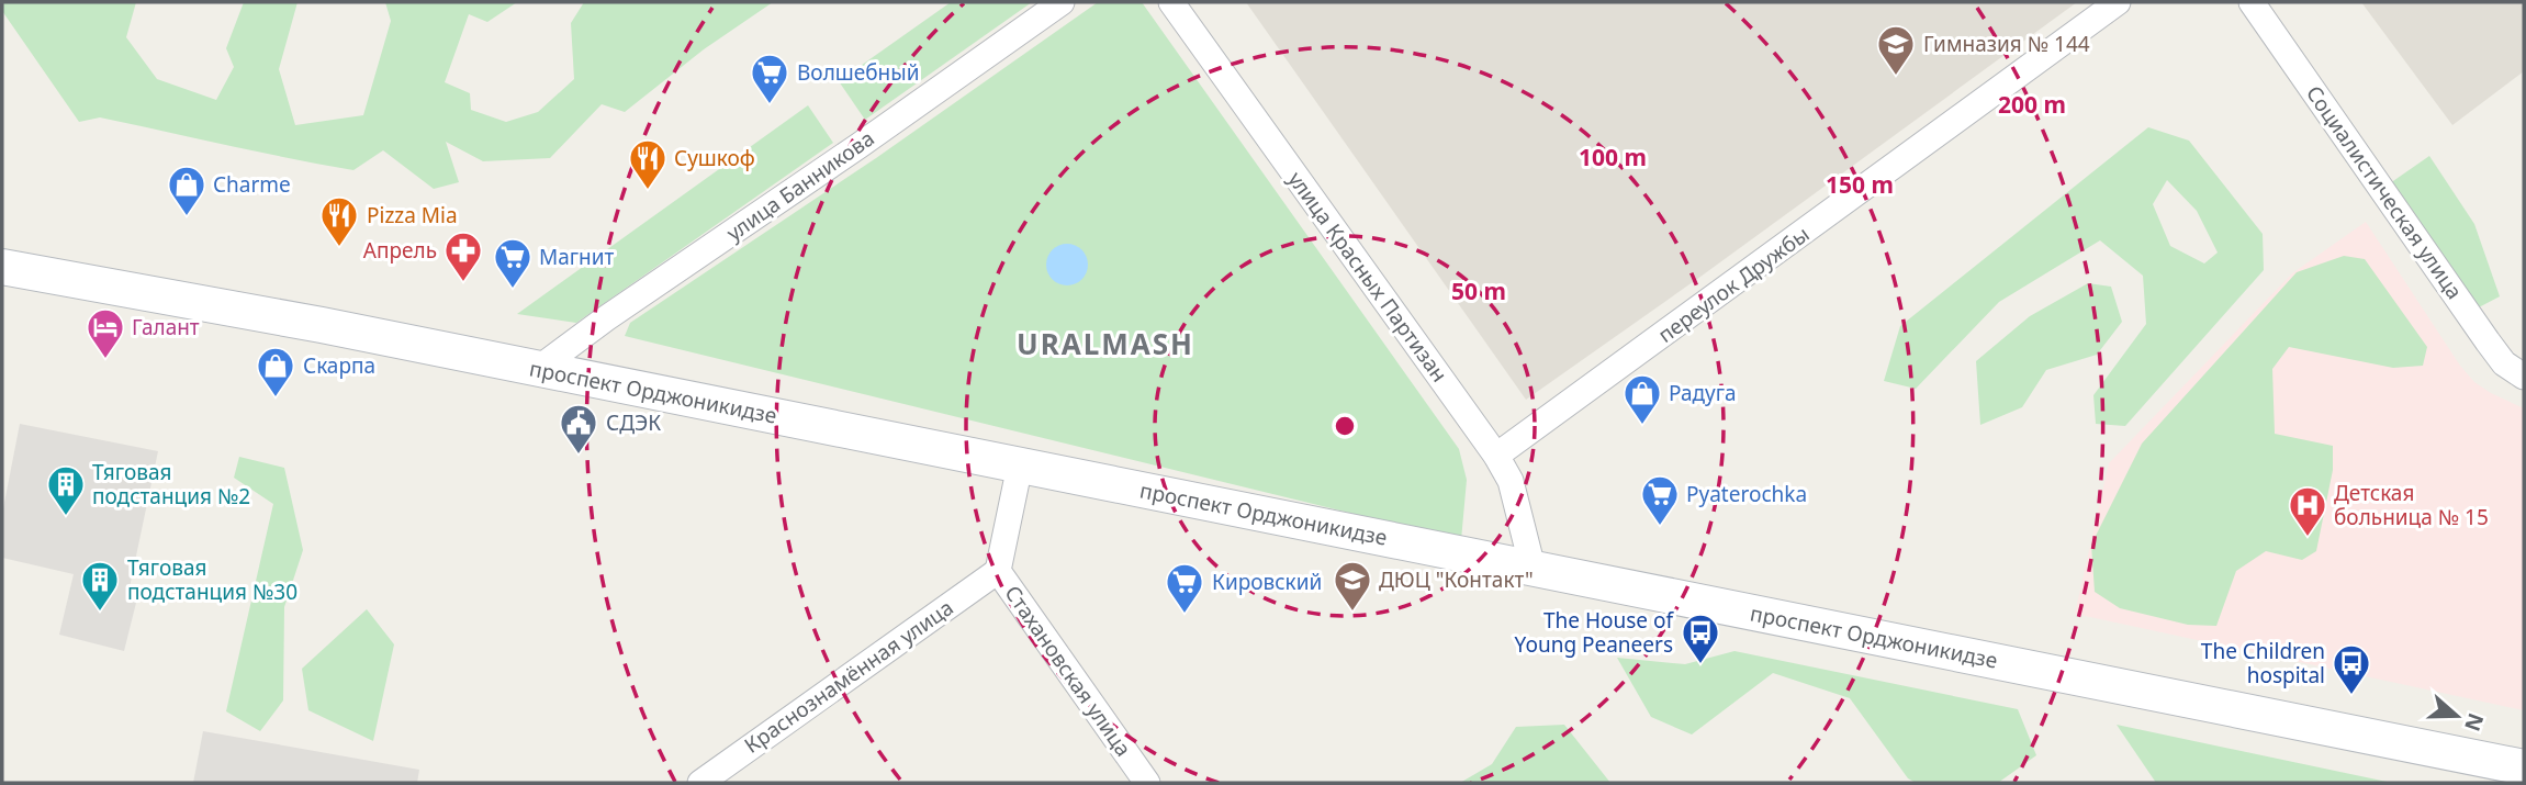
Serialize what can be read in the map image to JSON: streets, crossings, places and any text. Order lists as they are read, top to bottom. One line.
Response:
{"streets":{"street":["улица Банникова","Социалистическая улица","улица Красных Партизан","переулок Дружбы","проспект Орджоникидзе","Стахановская улица","Краснознамённая улица"]},"crossings":[["улица Банникова","проспект Орджоникидзе"],["улица Красных Партизан","переулок Дружбы"],["улица Красных Партизан","проспект Орджоникидзе"],["проспект Орджоникидзе","Стахановская улица"],["Стахановская улица","Краснознамённая улица"]],"districts":["URALMASH"],"places":{"school or university":["Гимназия № 144","ДЮЦ \"Контакт\""],"supermarket":["Волшебный","Магнит","Pyaterochka","Кировский"],"restaurant":["Сушкоф","Pizza Mia"],"shop":["Charme","Скарпа","Радуга"],"pharmacy":["Апрель"],"hotel":["Галант"],"public building":["СДЭК"],"building":["Тяговая подстанция №2","Тяговая подстанция №30"],"hospital":["Детская больница № 15"],"bus stop":["The House of Young Peaneers","The Children hospital"]},"north":"right","rings":["200 m","100 m","150 m","50 m"]}
